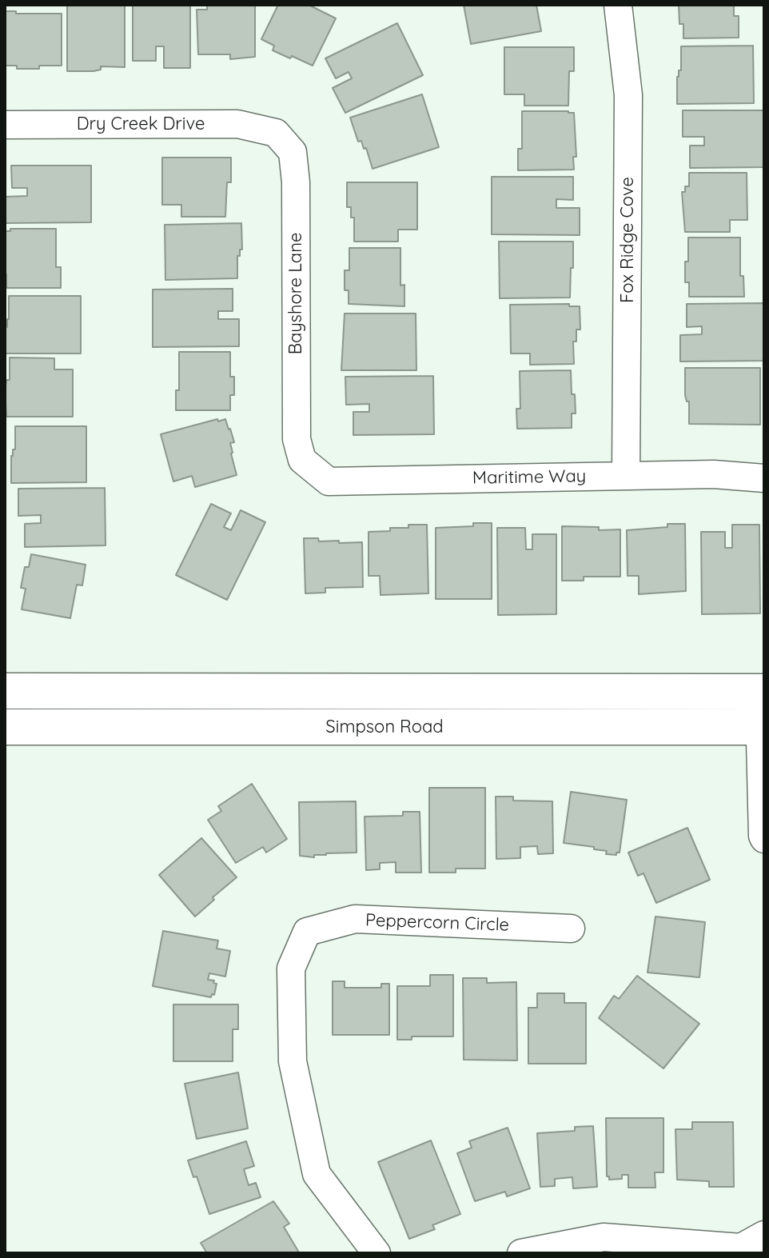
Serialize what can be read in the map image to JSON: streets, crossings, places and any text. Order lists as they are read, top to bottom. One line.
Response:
{"streets":{"main road":["Simpson Road"],"street":["Dry Creek Drive","Fox Ridge Cove","Bayshore Lane","Maritime Way","Peppercorn Circle"]},"crossings":[["Dry Creek Drive","Bayshore Lane"],["Fox Ridge Cove","Maritime Way"],["Bayshore Lane","Maritime Way"]]}
